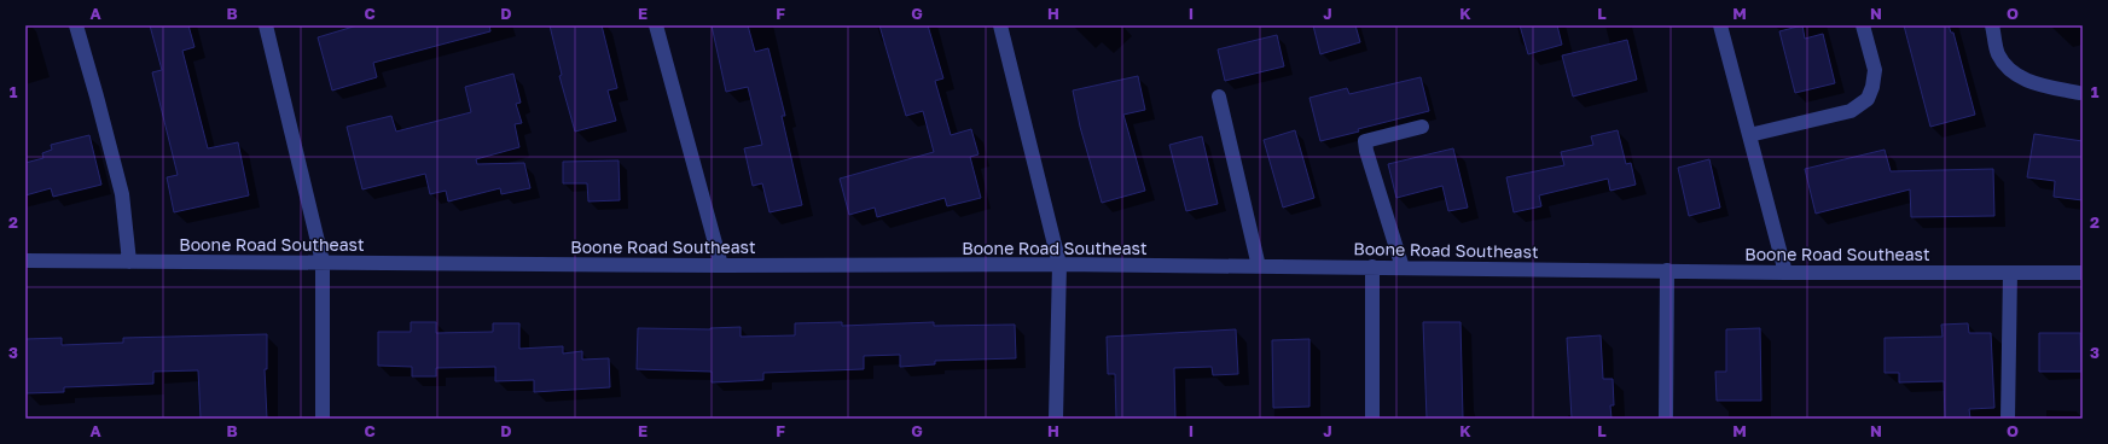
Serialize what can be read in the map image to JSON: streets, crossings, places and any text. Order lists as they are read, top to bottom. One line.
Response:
{"streets":{"street":["Boone Road Southeast"]},"grid":{"columns":["A","B","C","D","E","F","G","H","I","J","K","L","M","N","O"],"rows":["1","2","3"]}}
